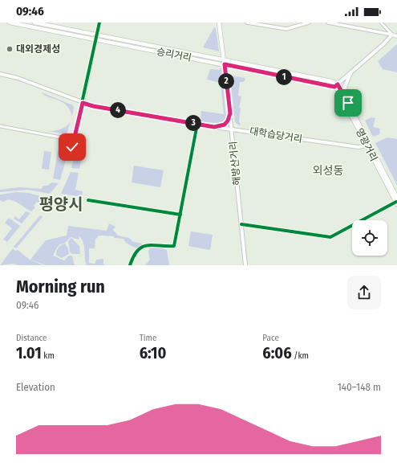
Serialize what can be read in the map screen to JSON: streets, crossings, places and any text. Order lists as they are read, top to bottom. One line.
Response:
{"streets":{"main road":["승리거리","대학습당거리","영광거리","해방산거리"]},"crossings":[["승리거리","영광거리"],["승리거리","해방산거리"],["대학습당거리","영광거리"],["대학습당거리","해방산거리"]],"districts":["외성동","평양시"],"places":["대외경제성"],"page":{"status":"09:46","pins":["1","2","4","3"],"heading":["Morning run","09:46"],"stats":[["Distance","1.01 km"],["Time","6:10"],["Pace","6:06 /km"]],"chart":["Elevation","140–148 m"]}}
